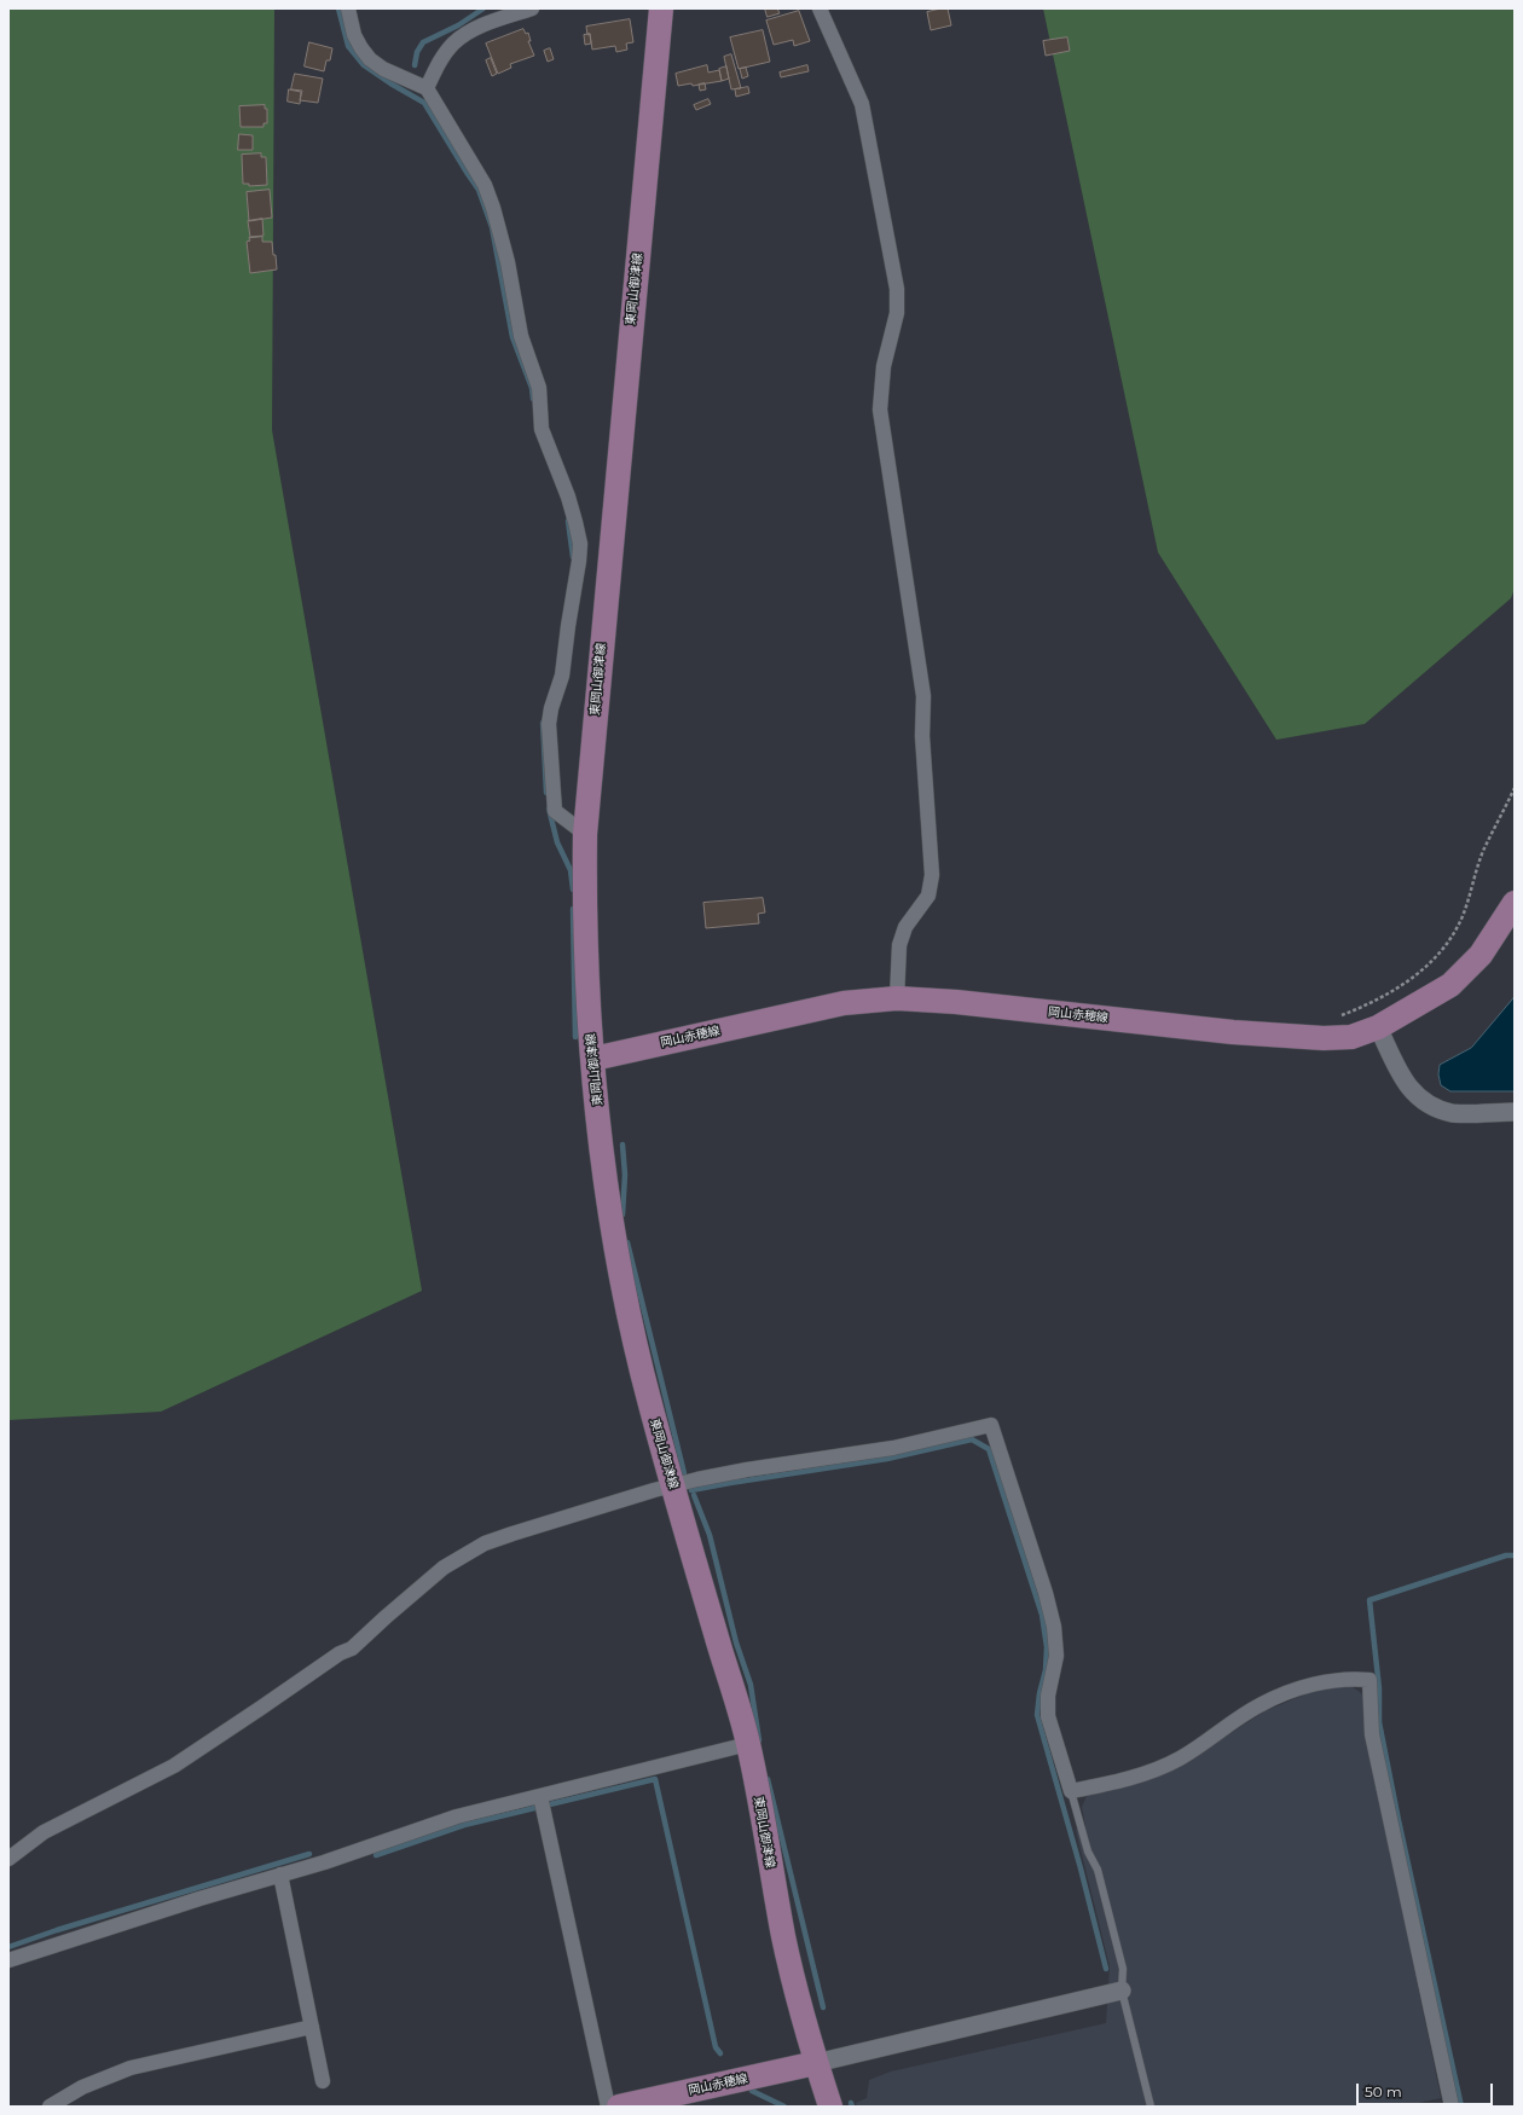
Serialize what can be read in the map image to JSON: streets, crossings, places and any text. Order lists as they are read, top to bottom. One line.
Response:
{"streets":{"main road":["東岡山御津線","岡山赤穂線"]},"crossings":[["東岡山御津線","岡山赤穂線"]],"scale_bar":"50 m"}
